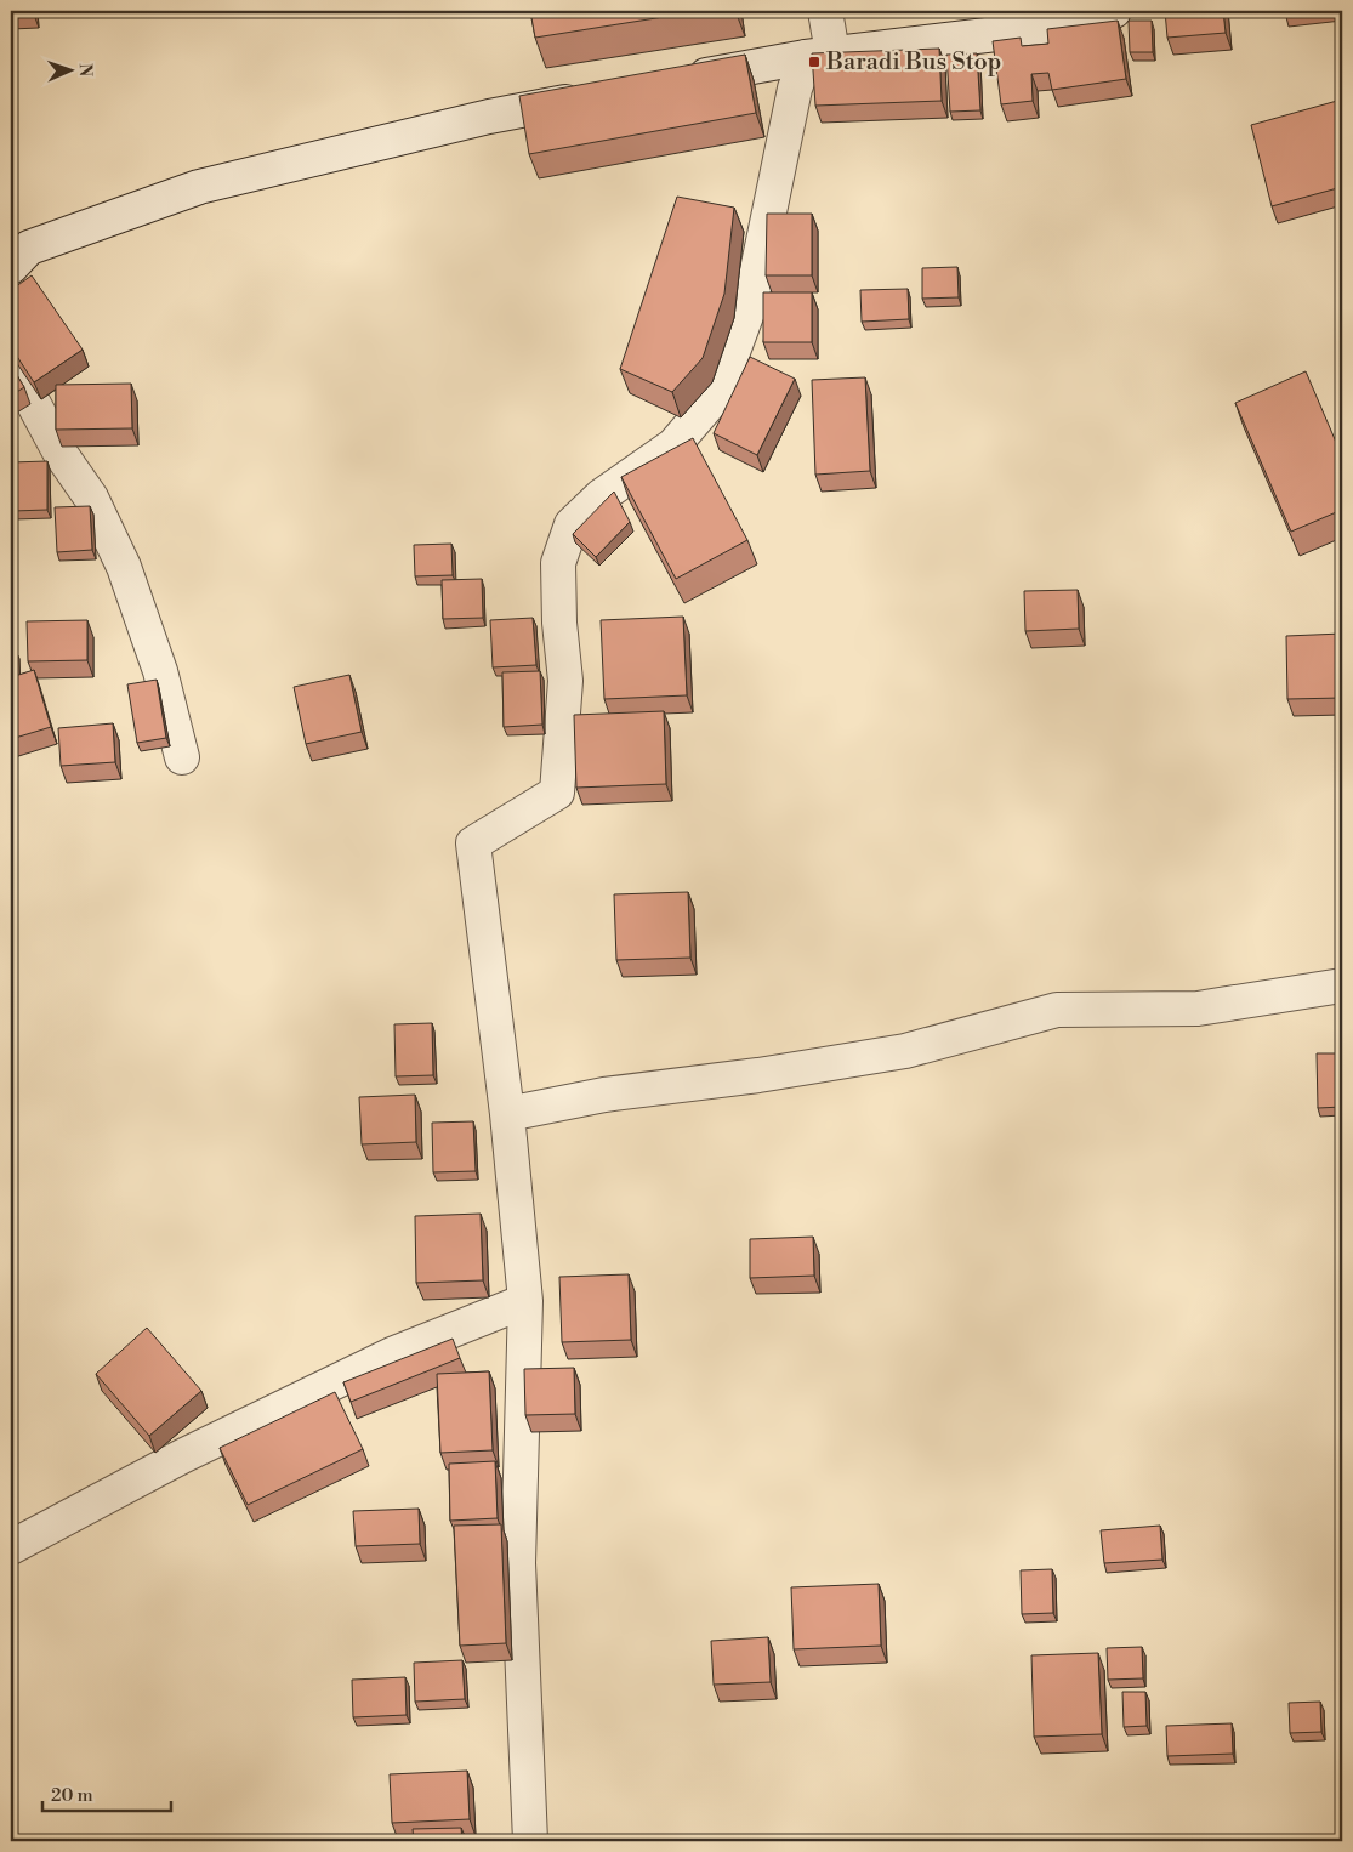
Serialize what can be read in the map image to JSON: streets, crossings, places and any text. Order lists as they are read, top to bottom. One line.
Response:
{"places":{"transit":["Baradi Bus Stop"]},"scale_bar":"20 m","north":"right"}
